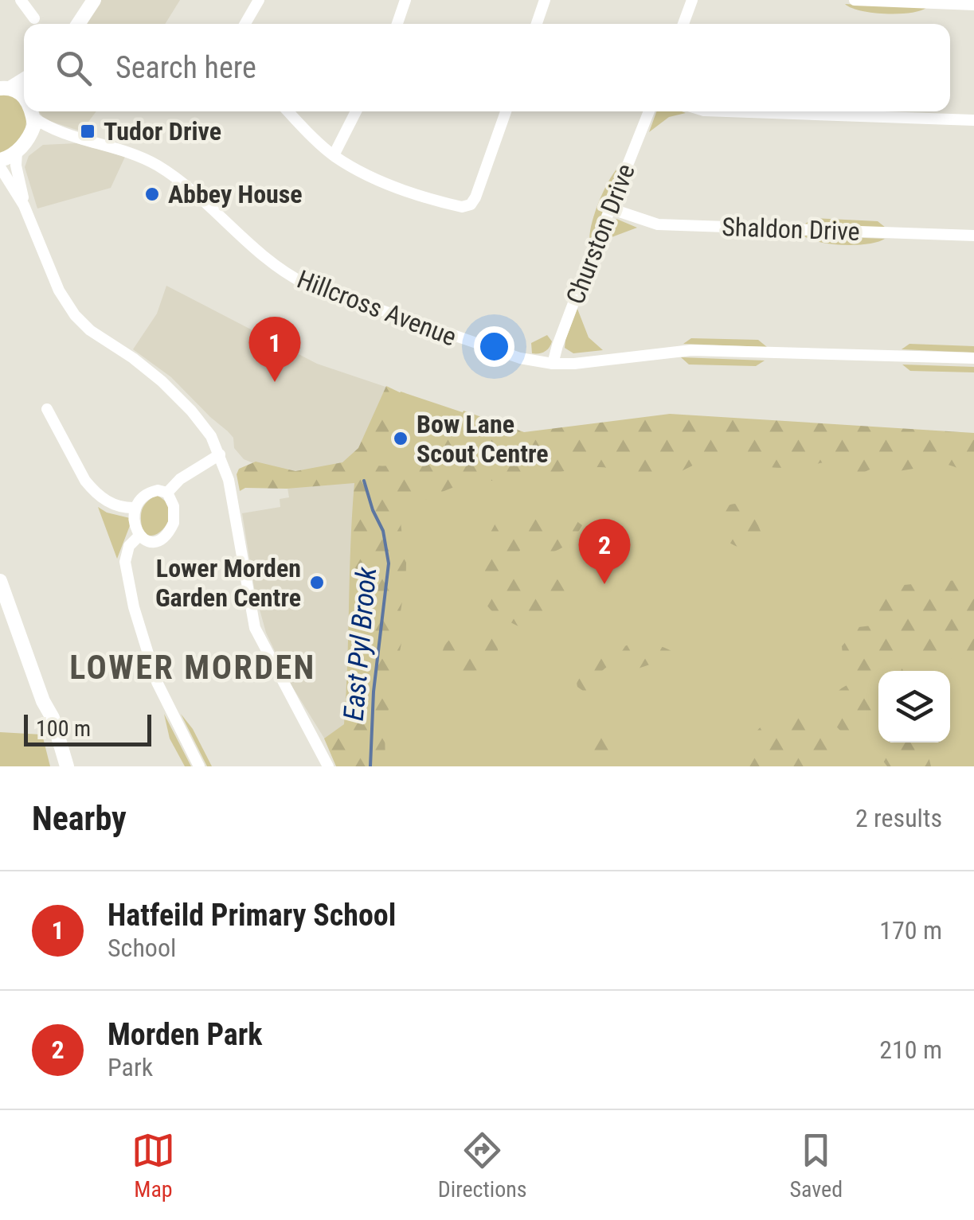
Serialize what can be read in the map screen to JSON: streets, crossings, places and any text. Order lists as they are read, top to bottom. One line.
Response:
{"streets":{"street":["Shaldon Drive","Churston Drive","Hillcross Avenue"]},"crossings":[["Shaldon Drive","Churston Drive"],["Churston Drive","Hillcross Avenue"]],"districts":["LOWER MORDEN"],"water":["East Pyl Brook"],"places":{"transit":["Tudor Drive"],"other":["Abbey House","Bow Lane Scout Centre","Lower Morden Garden Centre"]},"scale_bar":"100 m","page":{"search":"Search here","pins":["1","2"],"scale":"100 m","heading":["Nearby","2 results"],"list":[{"mark":"1","name":"Hatfeild Primary School","note":"School","value":"170 m"},{"mark":"2","name":"Morden Park","note":"Park","value":"210 m"}],"nav":["Map","Directions","Saved"]}}
